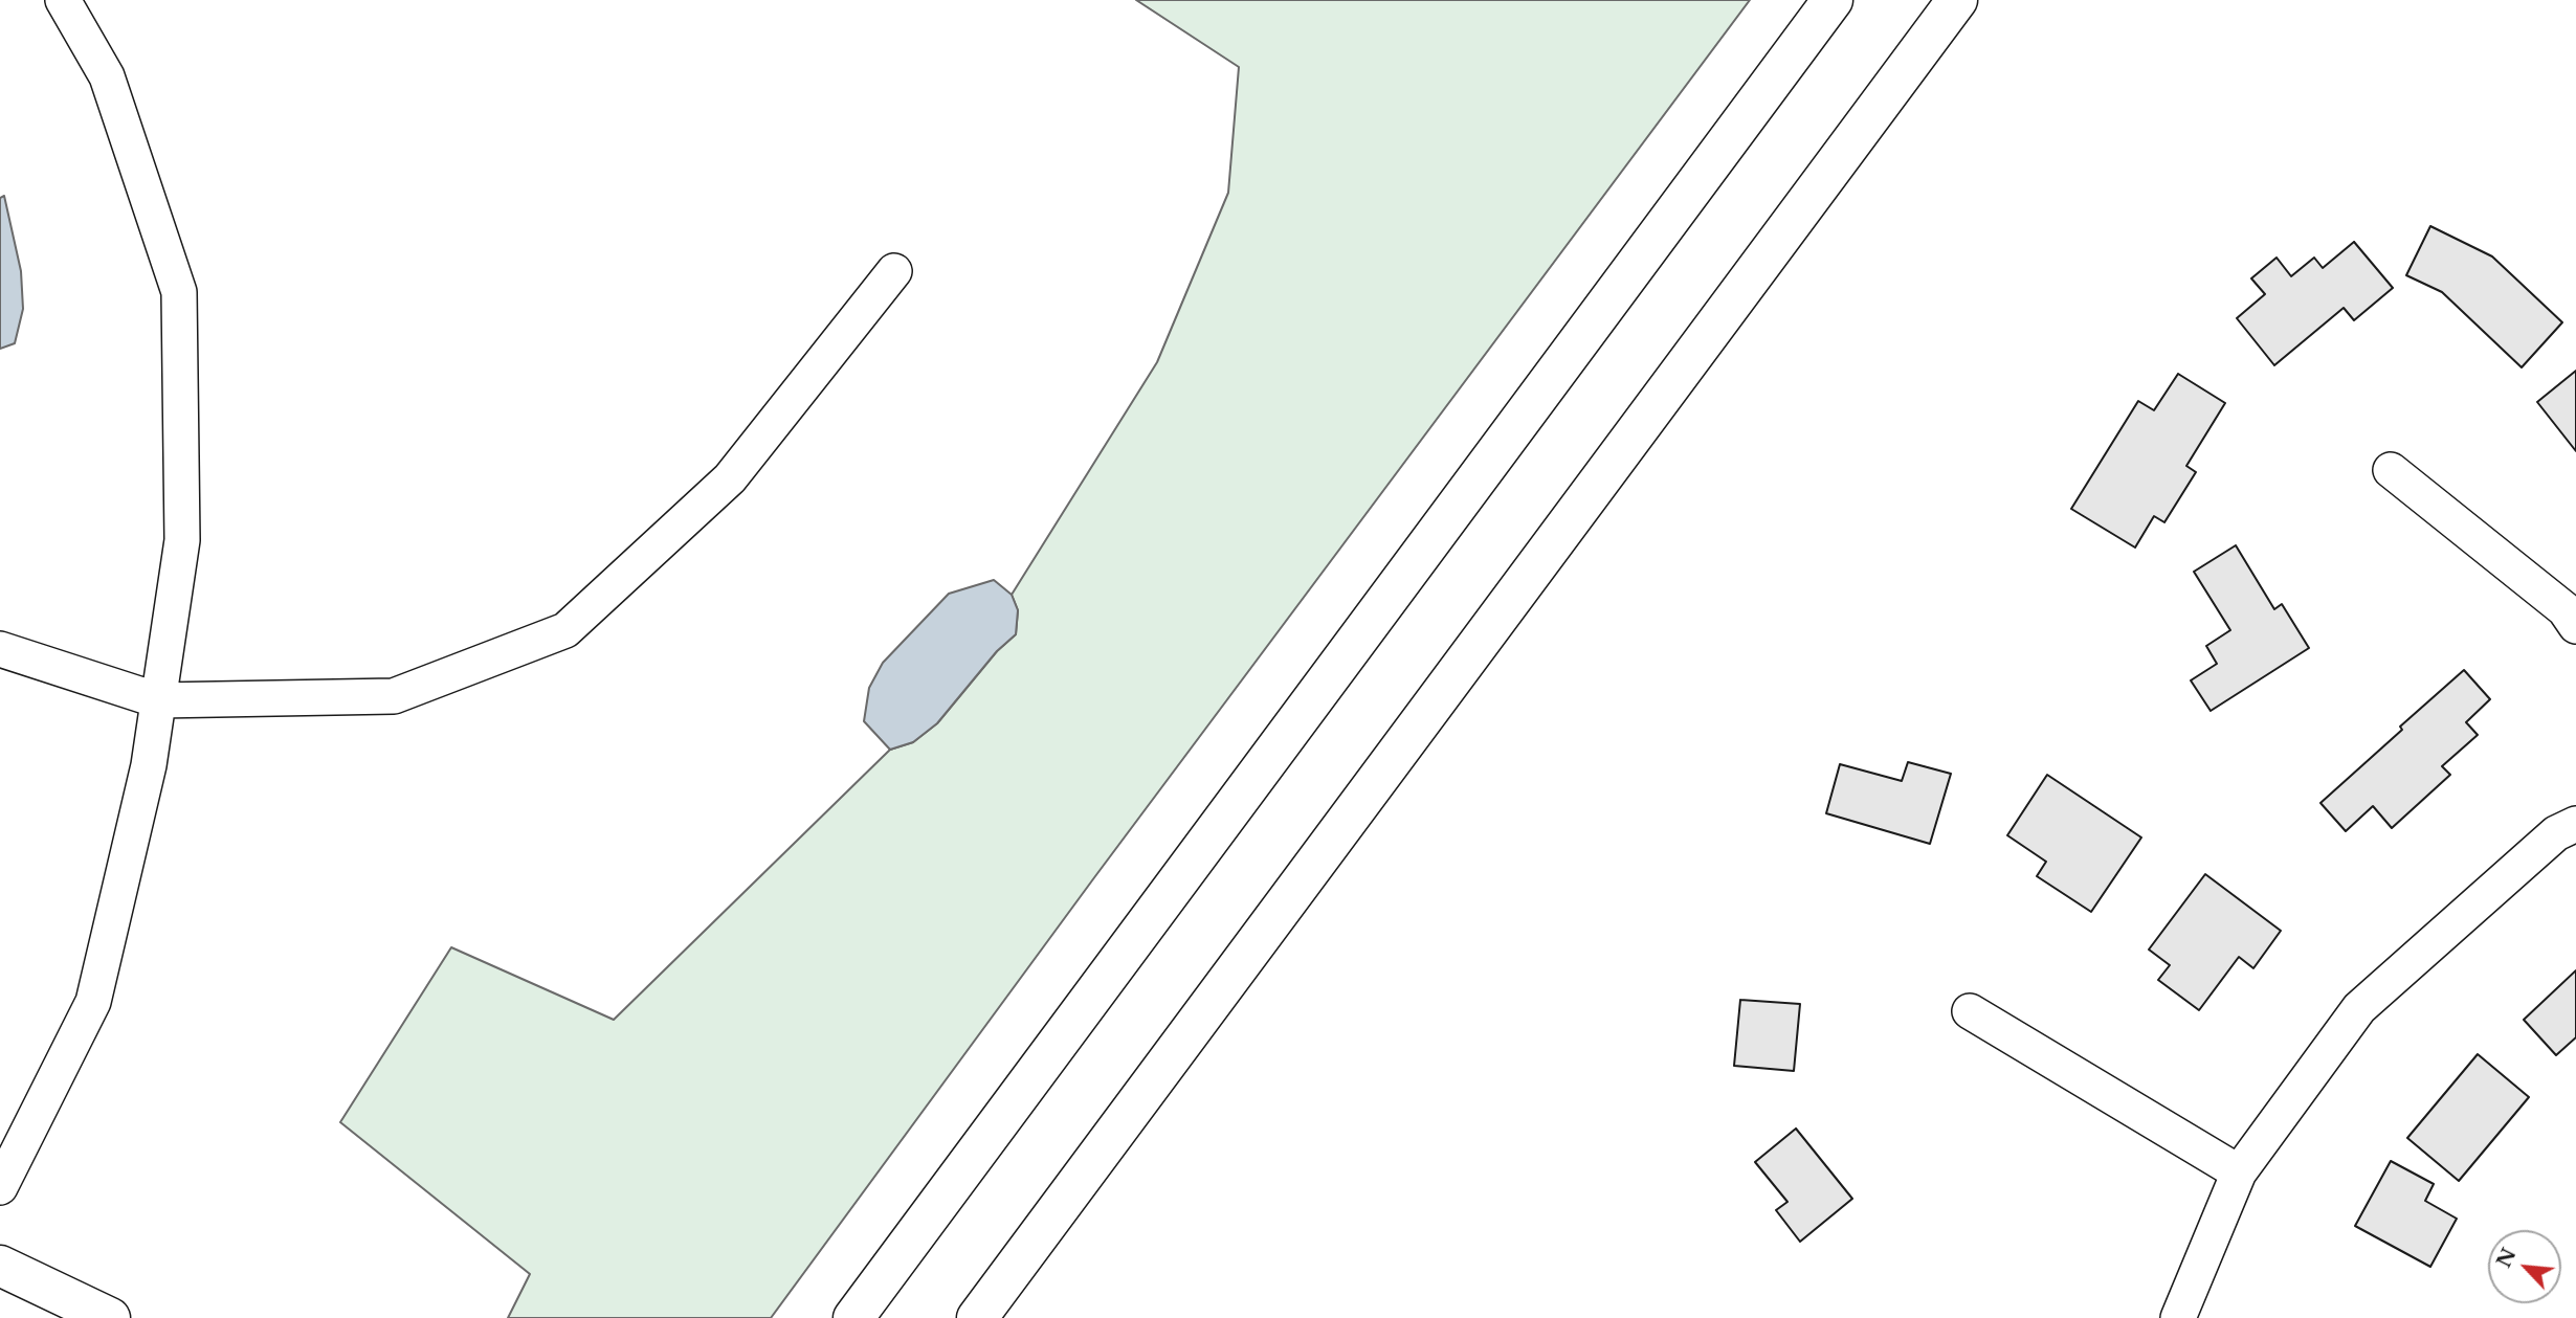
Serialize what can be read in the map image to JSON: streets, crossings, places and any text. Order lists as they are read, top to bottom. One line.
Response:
{"north":"top left"}
